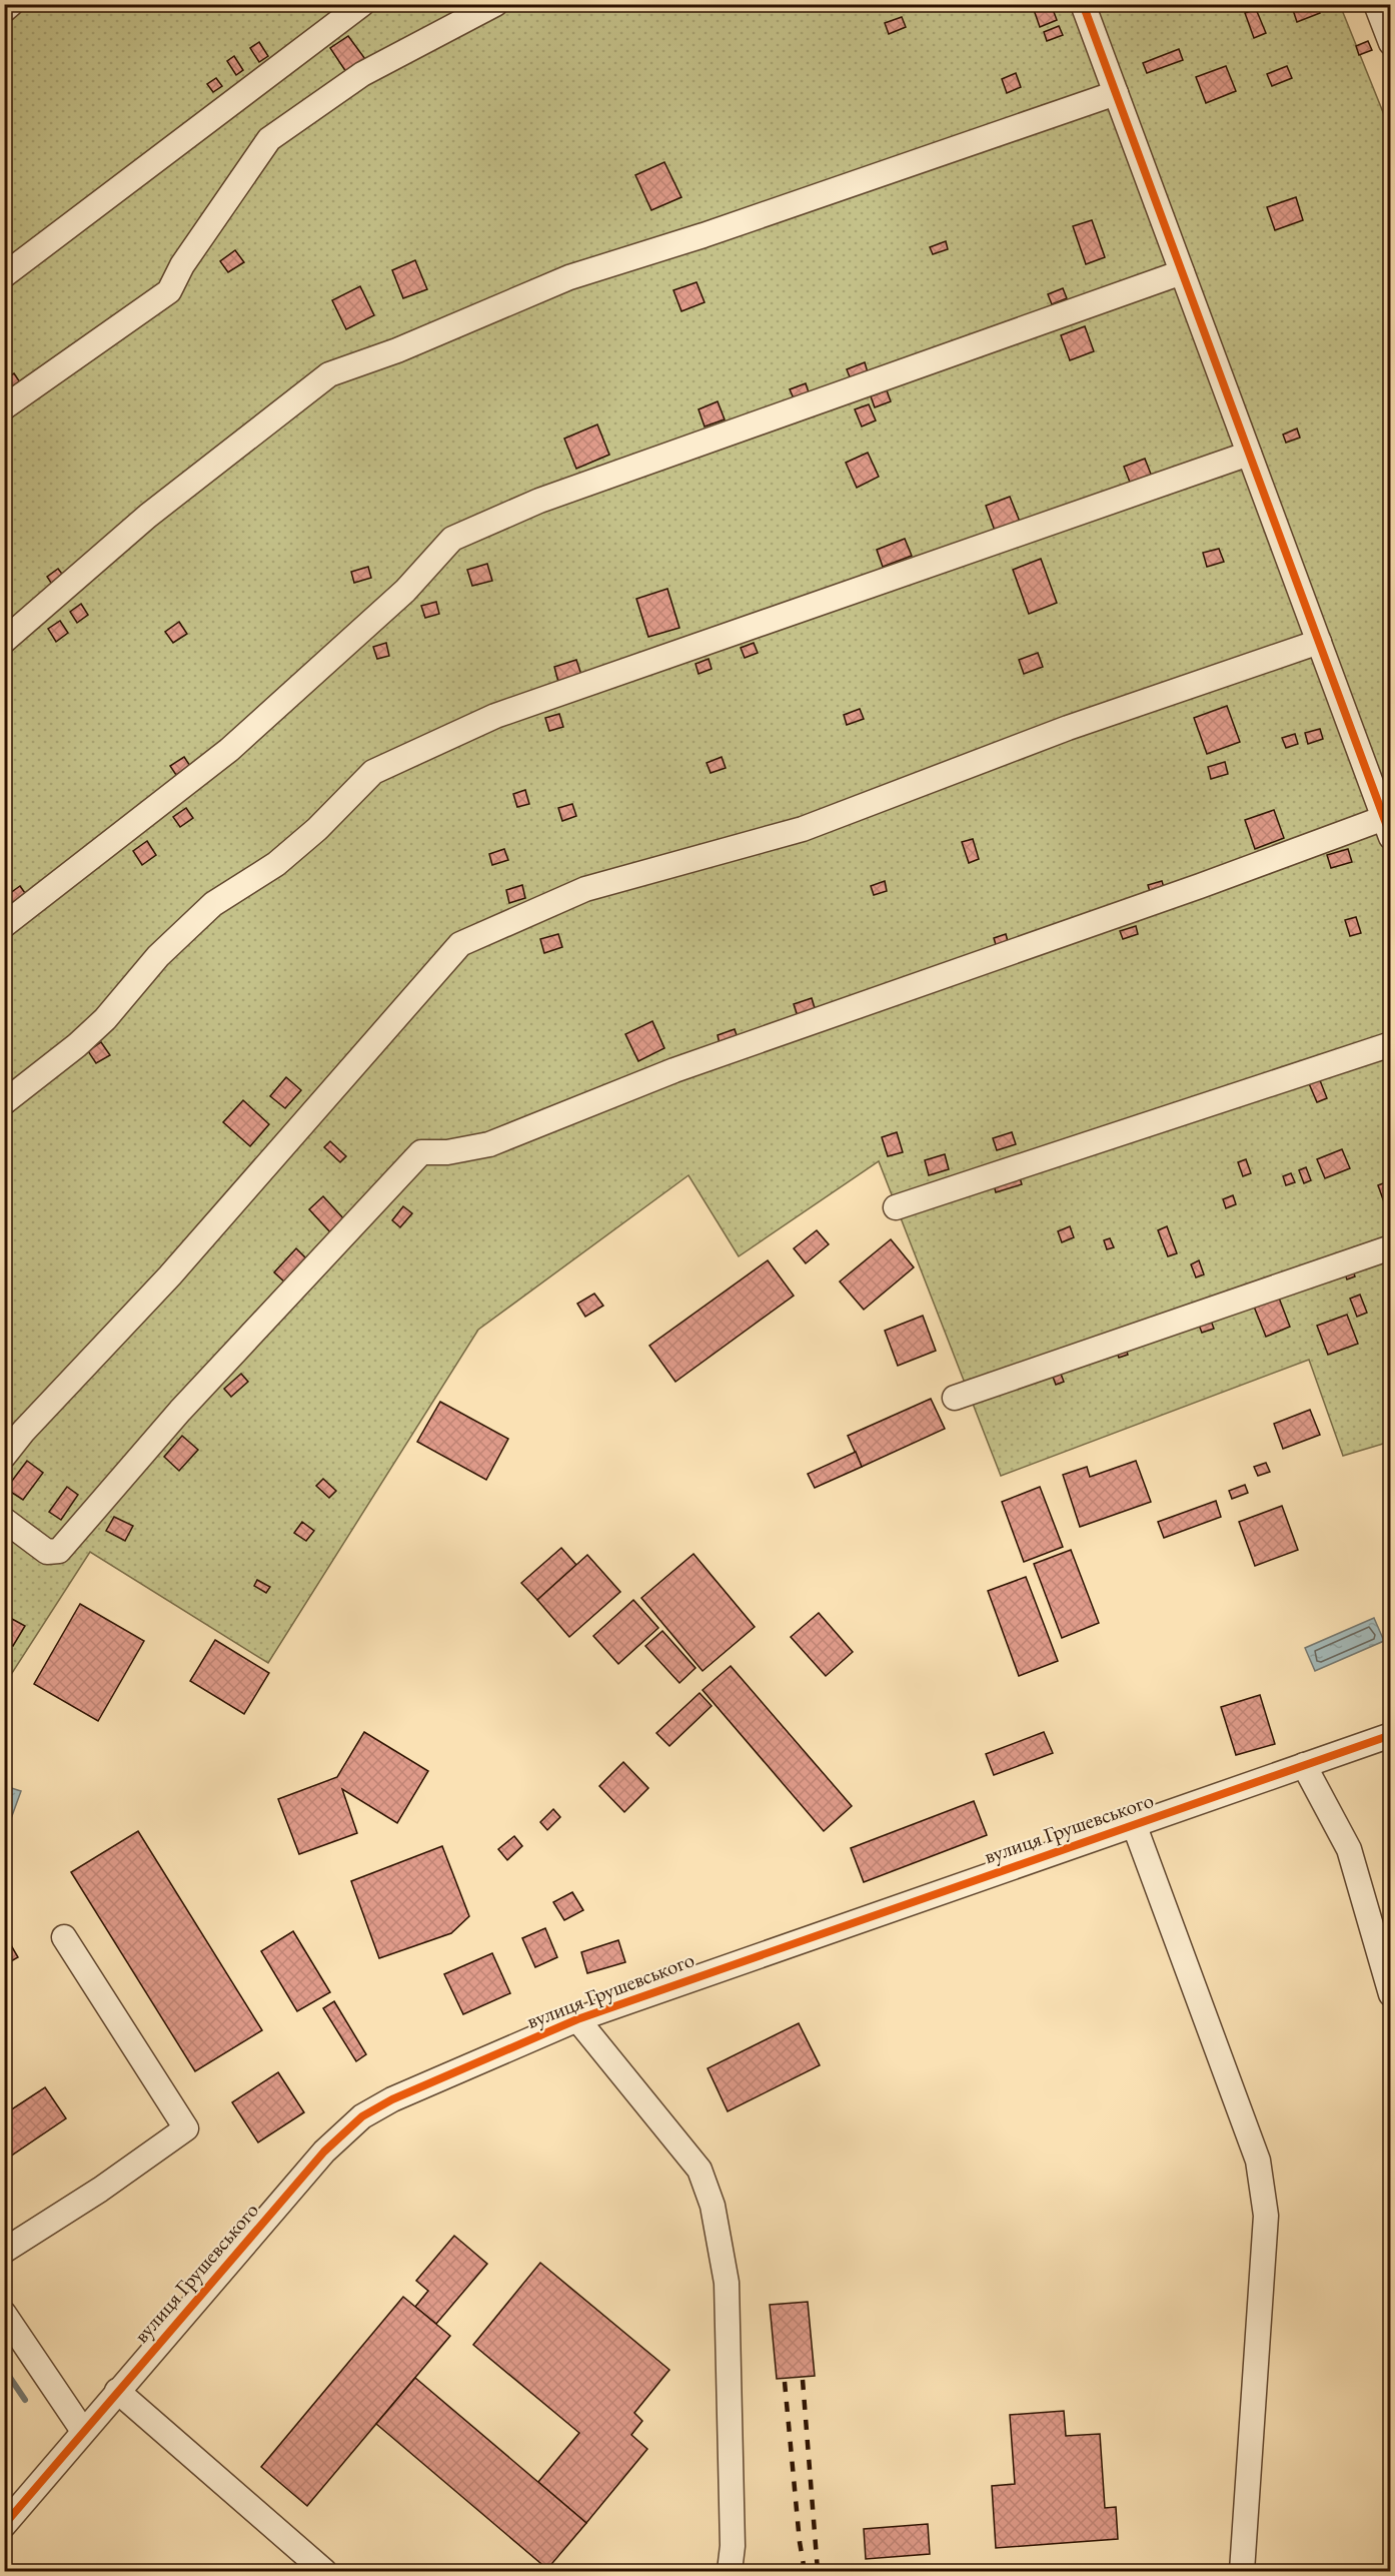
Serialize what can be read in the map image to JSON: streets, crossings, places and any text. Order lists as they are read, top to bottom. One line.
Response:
{"streets":{"street":["вулиця Грушевського"]}}
